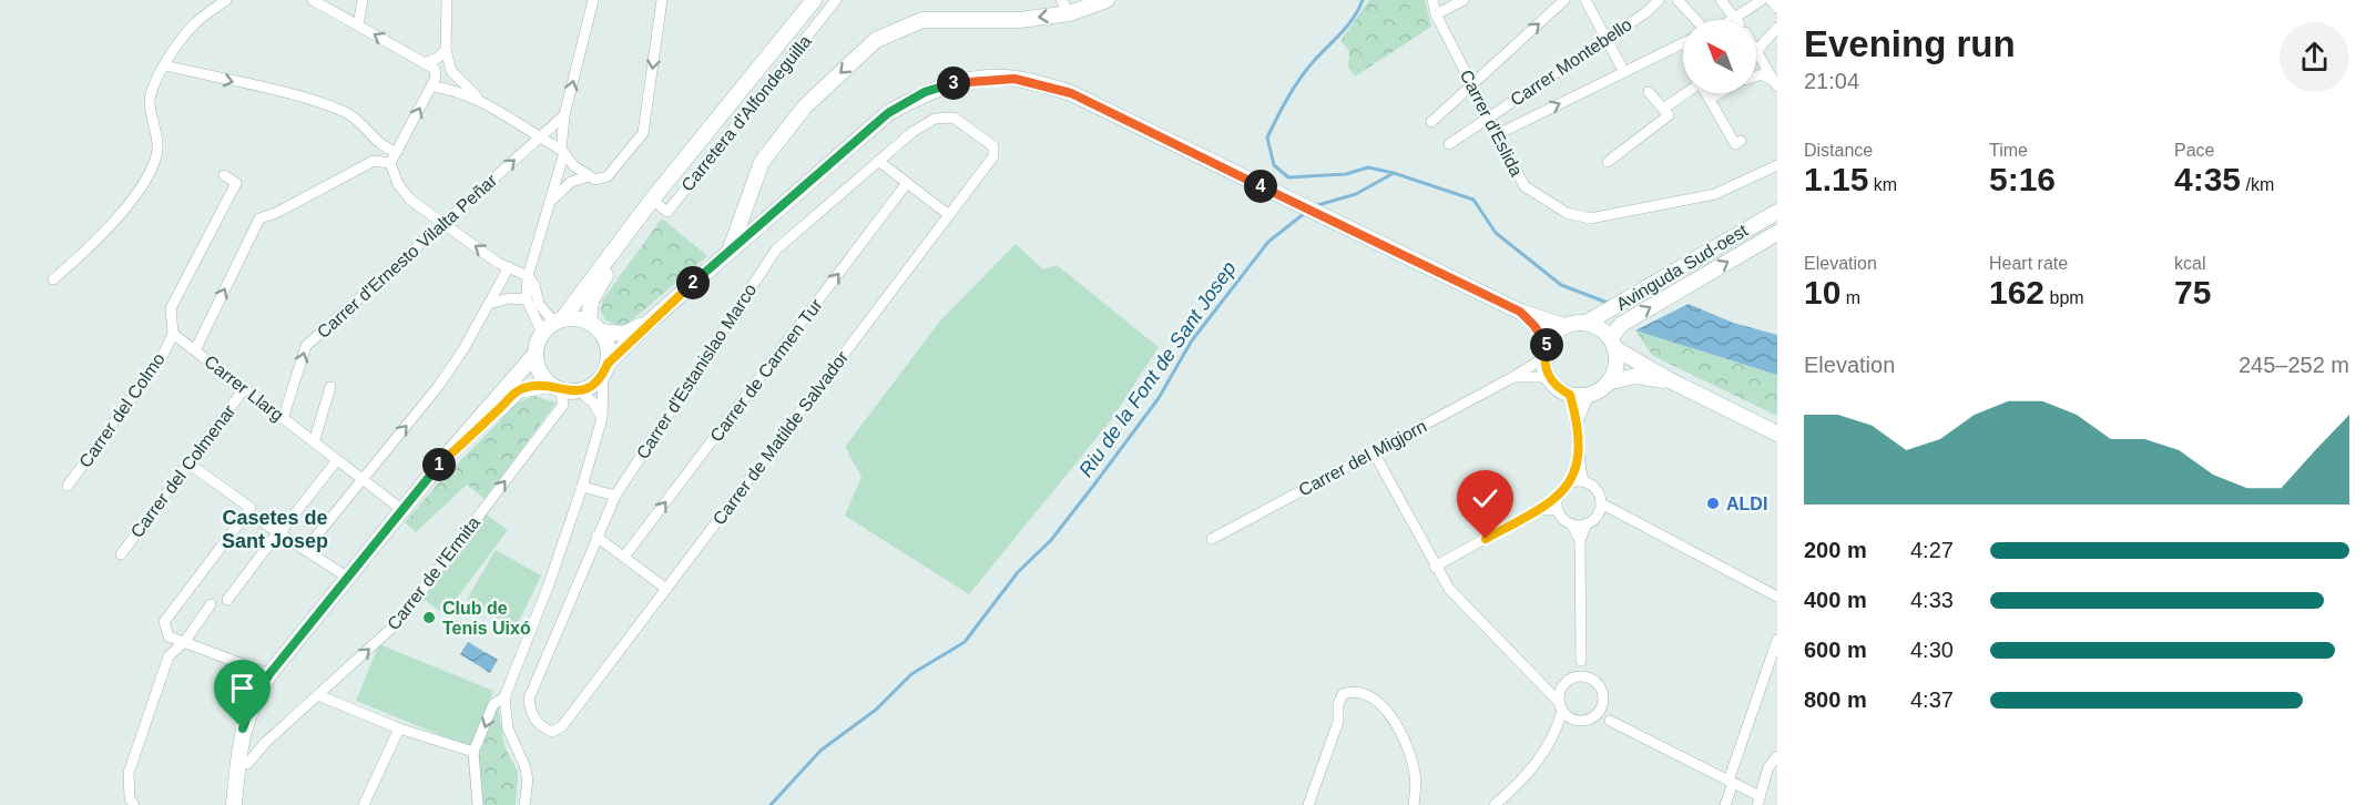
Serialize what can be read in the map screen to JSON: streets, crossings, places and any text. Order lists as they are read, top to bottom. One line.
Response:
{"streets":{"main road":["Carretera d'Alfondeguilla","Avinguda Sud-oest"],"street":["Carrer Montebello","Carrer d'Eslida","Carrer d'Ernesto Vilalta Peñar","Carrer de Carmen Tur","Carrer d'Estanislao Marco","Carrer Llarg","Carrer del Colmo","Carrer de Matilde Salvador","Carrer del Migjorn","Carrer del Colmenar","Carrer de l'Ermita"]},"crossings":[["Carrer Montebello","Carrer d'Eslida"],["Carretera d'Alfondeguilla","Carrer de l'Ermita"],["Carrer d'Ernesto Vilalta Peñar","Carrer Llarg"],["Avinguda Sud-oest","Carrer del Migjorn"],["Carrer d'Estanislao Marco","Carrer de Matilde Salvador"],["Carrer Llarg","Carrer del Colmo"],["Carrer Llarg","Carrer del Colmenar"]],"one_way":["Carrer de Carmen Tur"],"districts":["Casetes de Sant Josep"],"water":["Riu de la Font de Sant Josep"],"places":["ALDI","Club de Tenis Uixó"],"north":"top left","page":{"heading":["Evening run","21:04"],"pins":["3","4","2","5","1"],"stats":[["Distance","1.15 km"],["Time","5:16"],["Pace","4:35 /km"],["Elevation","10 m"],["Heart rate","162 bpm"],["kcal","75"]],"chart":["Elevation","245–252 m"],"list":[{"name":"200 m","note":"4:27"},{"name":"400 m","note":"4:33"},{"name":"600 m","note":"4:30"},{"name":"800 m","note":"4:37"}]}}
